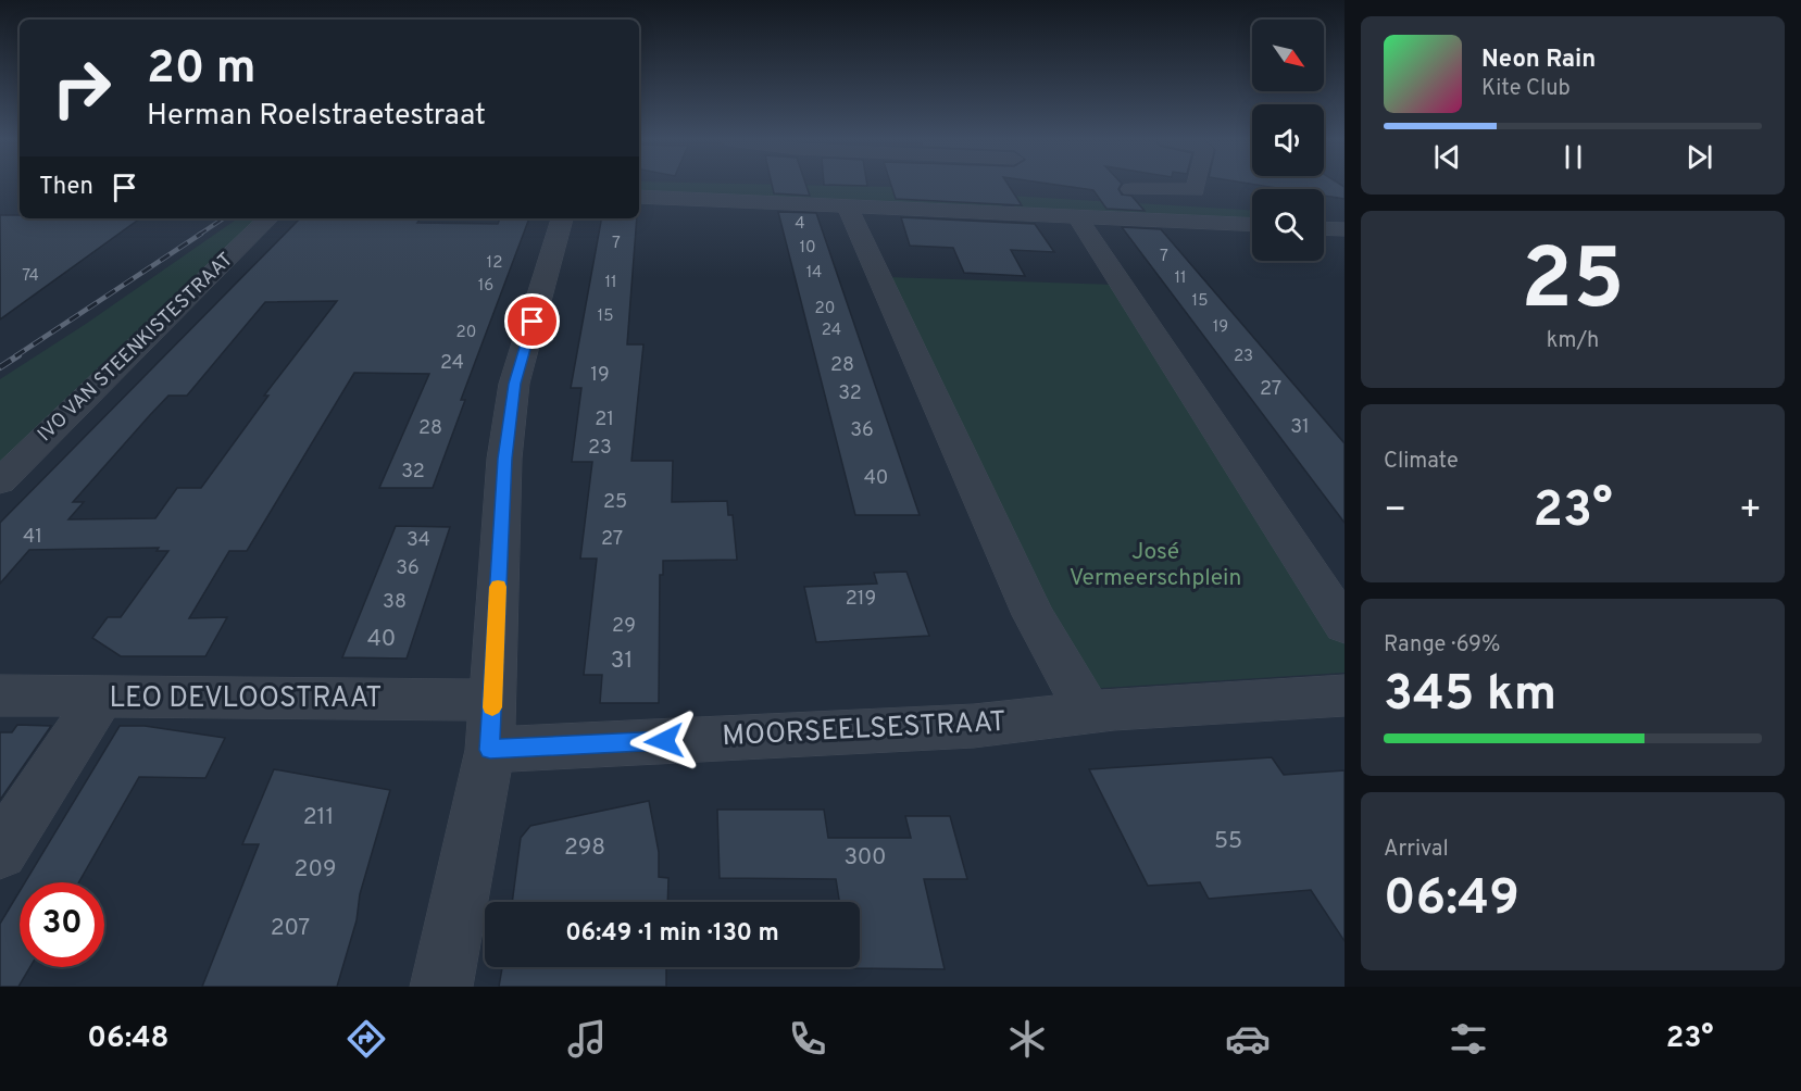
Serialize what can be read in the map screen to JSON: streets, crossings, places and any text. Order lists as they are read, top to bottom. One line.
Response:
{"streets":{"street":["IVO VAN STEENKISTESTRAAT","LEO DEVLOOSTRAAT","MOORSEELSESTRAAT"]},"crossings":[["LEO DEVLOOSTRAAT","MOORSEELSESTRAAT"]],"parks":["José Vermeerschplein"],"house_numbers":["4","7","10","7","12","14","74","11","11","16","15","20","15","19","24","20","23","24","28","19","27","32","21","31","28","36","23","32","40","25","41","27","34","36","219","38","29","40","31","211","55","298","300","209","207"],"north":"bottom right","page":{"turn":["20 m","Herman Roelstraetestraat"],"song":["Neon Rain","Kite Club"],"then":"Then","tile":[["25","km/h"],"Climate",["Range · 69%","345 km"],["Arrival","06:49"]],"heat":["−","23°","+"],"limit":"30","trip":"06:49 · 1 min · 130 m","tabs":["06:48","23°"]}}
